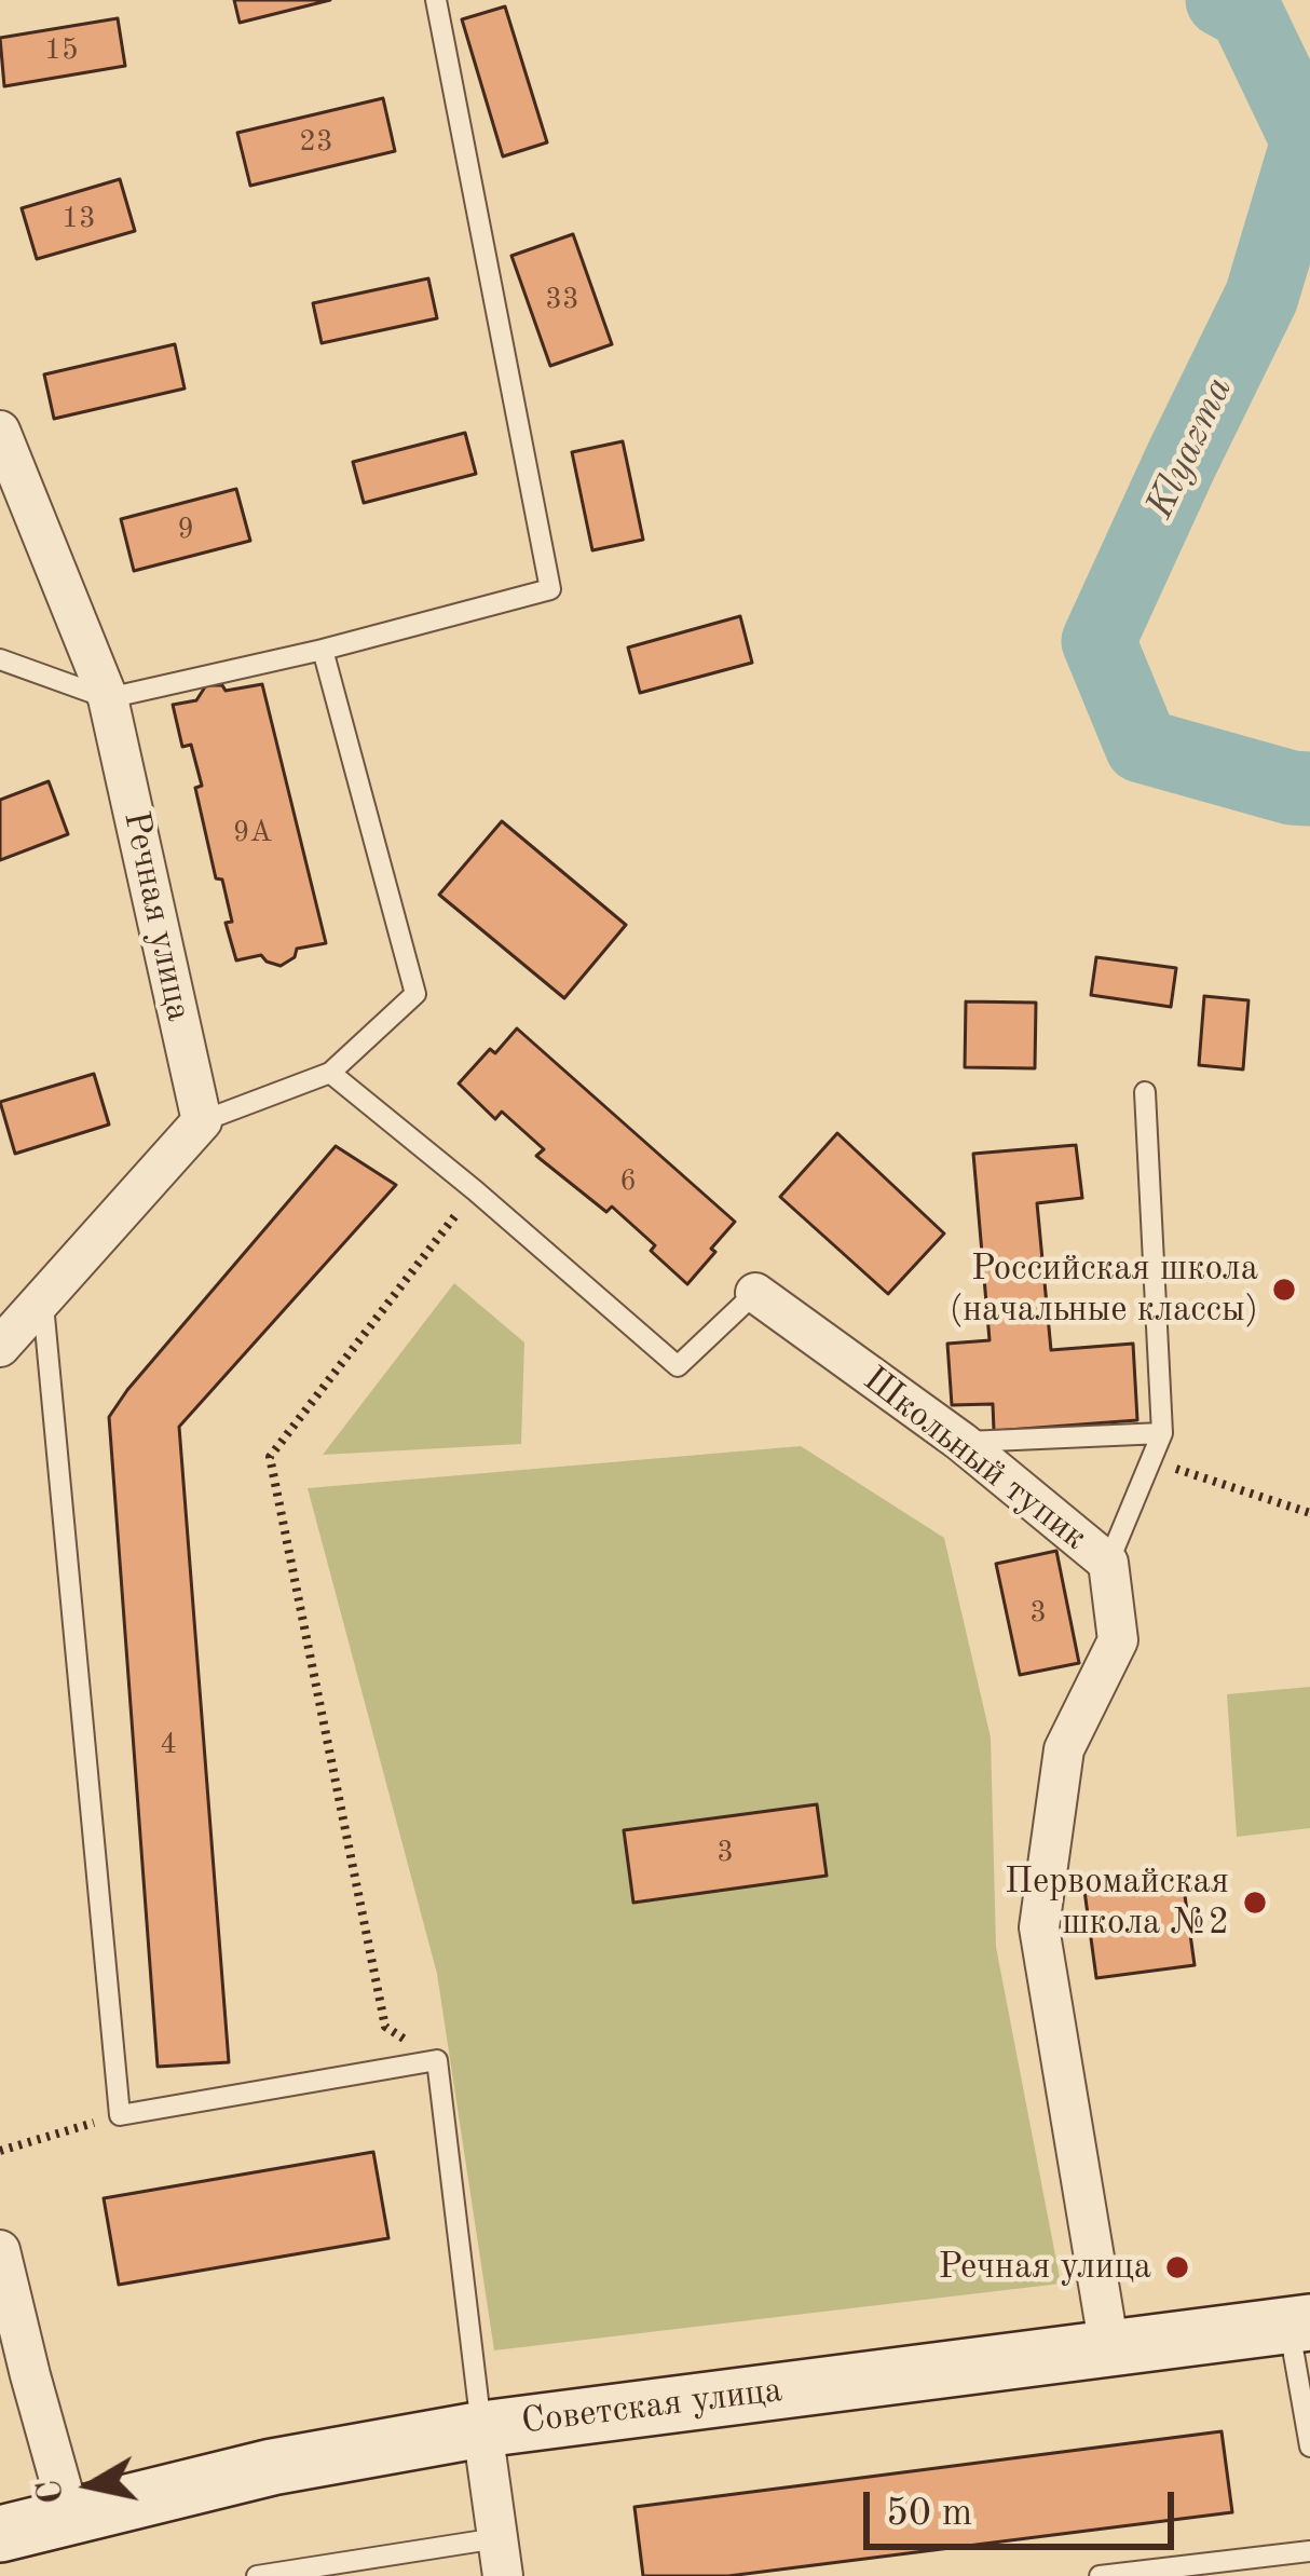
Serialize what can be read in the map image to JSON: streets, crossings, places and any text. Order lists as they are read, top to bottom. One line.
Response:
{"streets":{"main road":["Советская улица"],"street":["Речная улица","Школьный тупик"]},"crossings":[["Школьный тупик","Советская улица"]],"water":["Klyazma"],"places":["Российская школа (начальные классы)","Первомайская школа №2","Речная улица"],"house_numbers":["15","23","13","33","9","9А","6","3","4","3"],"scale_bar":"50 m","north":"left"}
